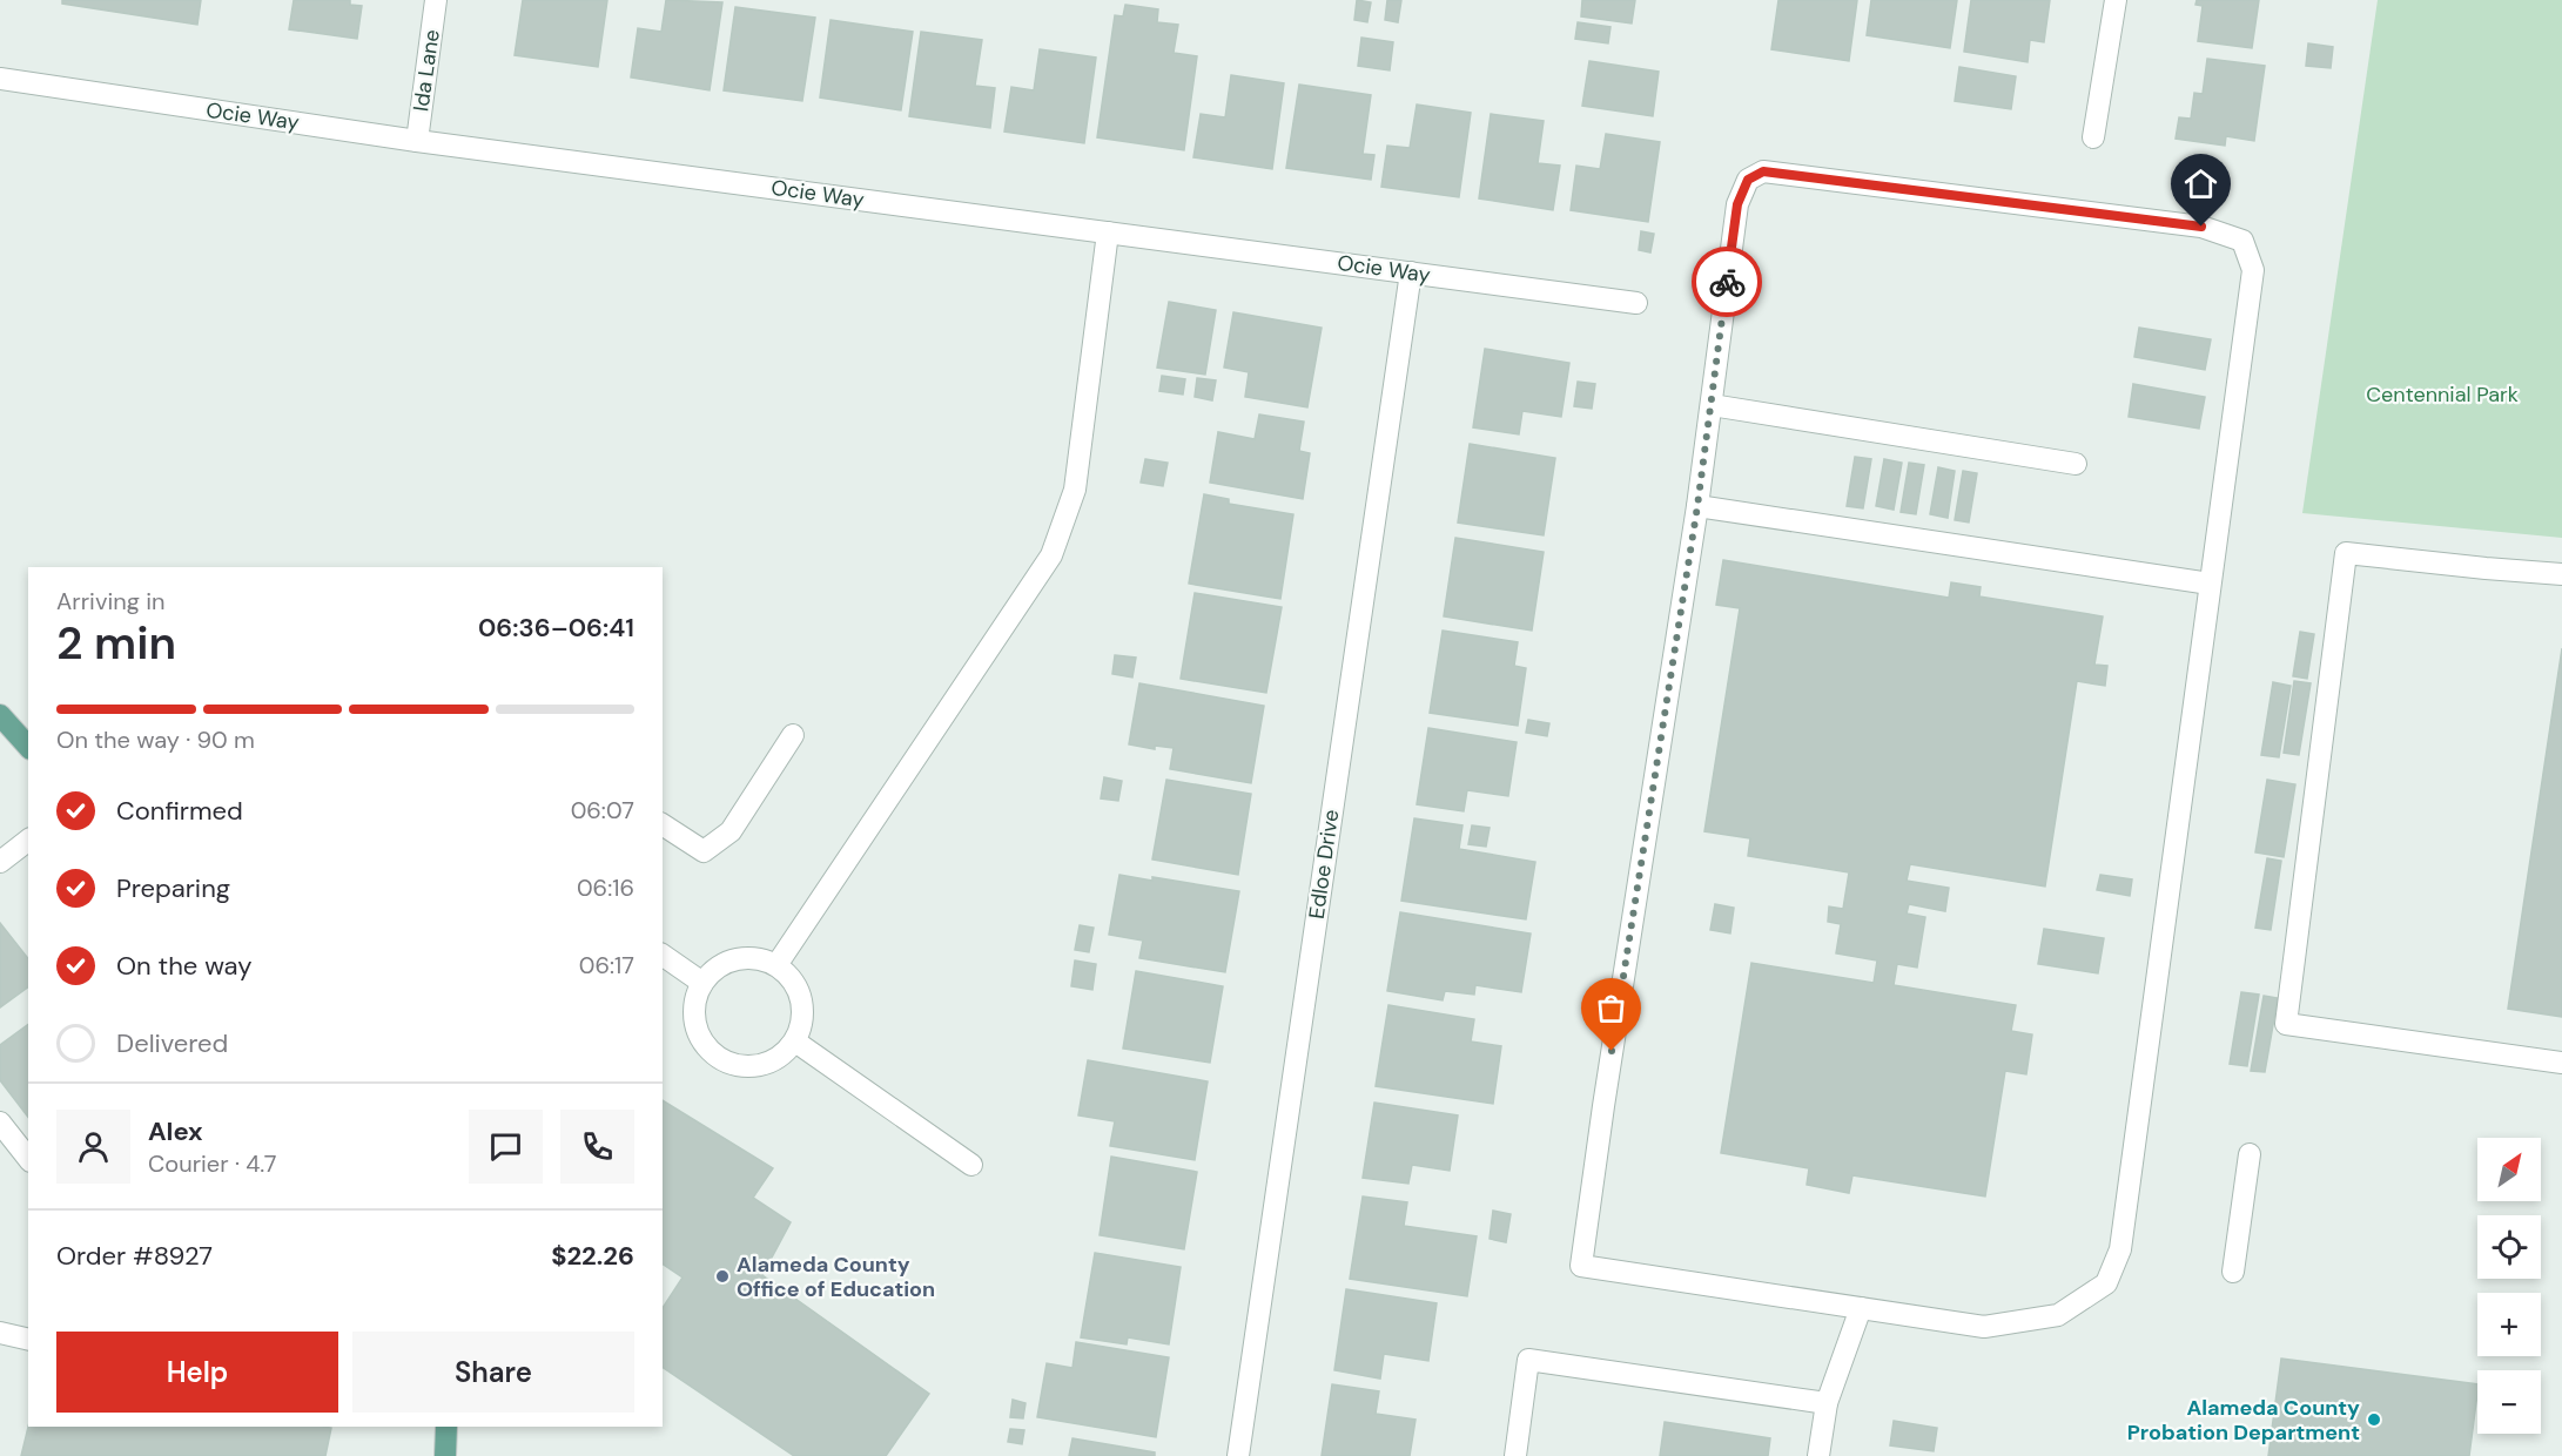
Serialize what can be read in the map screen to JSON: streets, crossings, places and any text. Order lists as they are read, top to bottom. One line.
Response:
{"streets":{"street":["Ida Lane","Ocie Way","Edloe Drive"]},"crossings":[["Ida Lane","Ocie Way"],["Ocie Way","Edloe Drive"]],"parks":["Centennial Park"],"places":["Alameda County Office of Education","Alameda County Probation Department"],"north":"top right","page":{"heading":["2 min","Arriving in","06:36–06:41"],"panel":["Alex","Courier · 4.7","Order #8927","$22.26"],"bar":"On the way · 90 m","list":[["Confirmed","06:07"],["Preparing","06:16"],["On the way","06:17"],"Delivered"],"map_buttons":["+","−"],"buttons":["Help","Share"]}}
